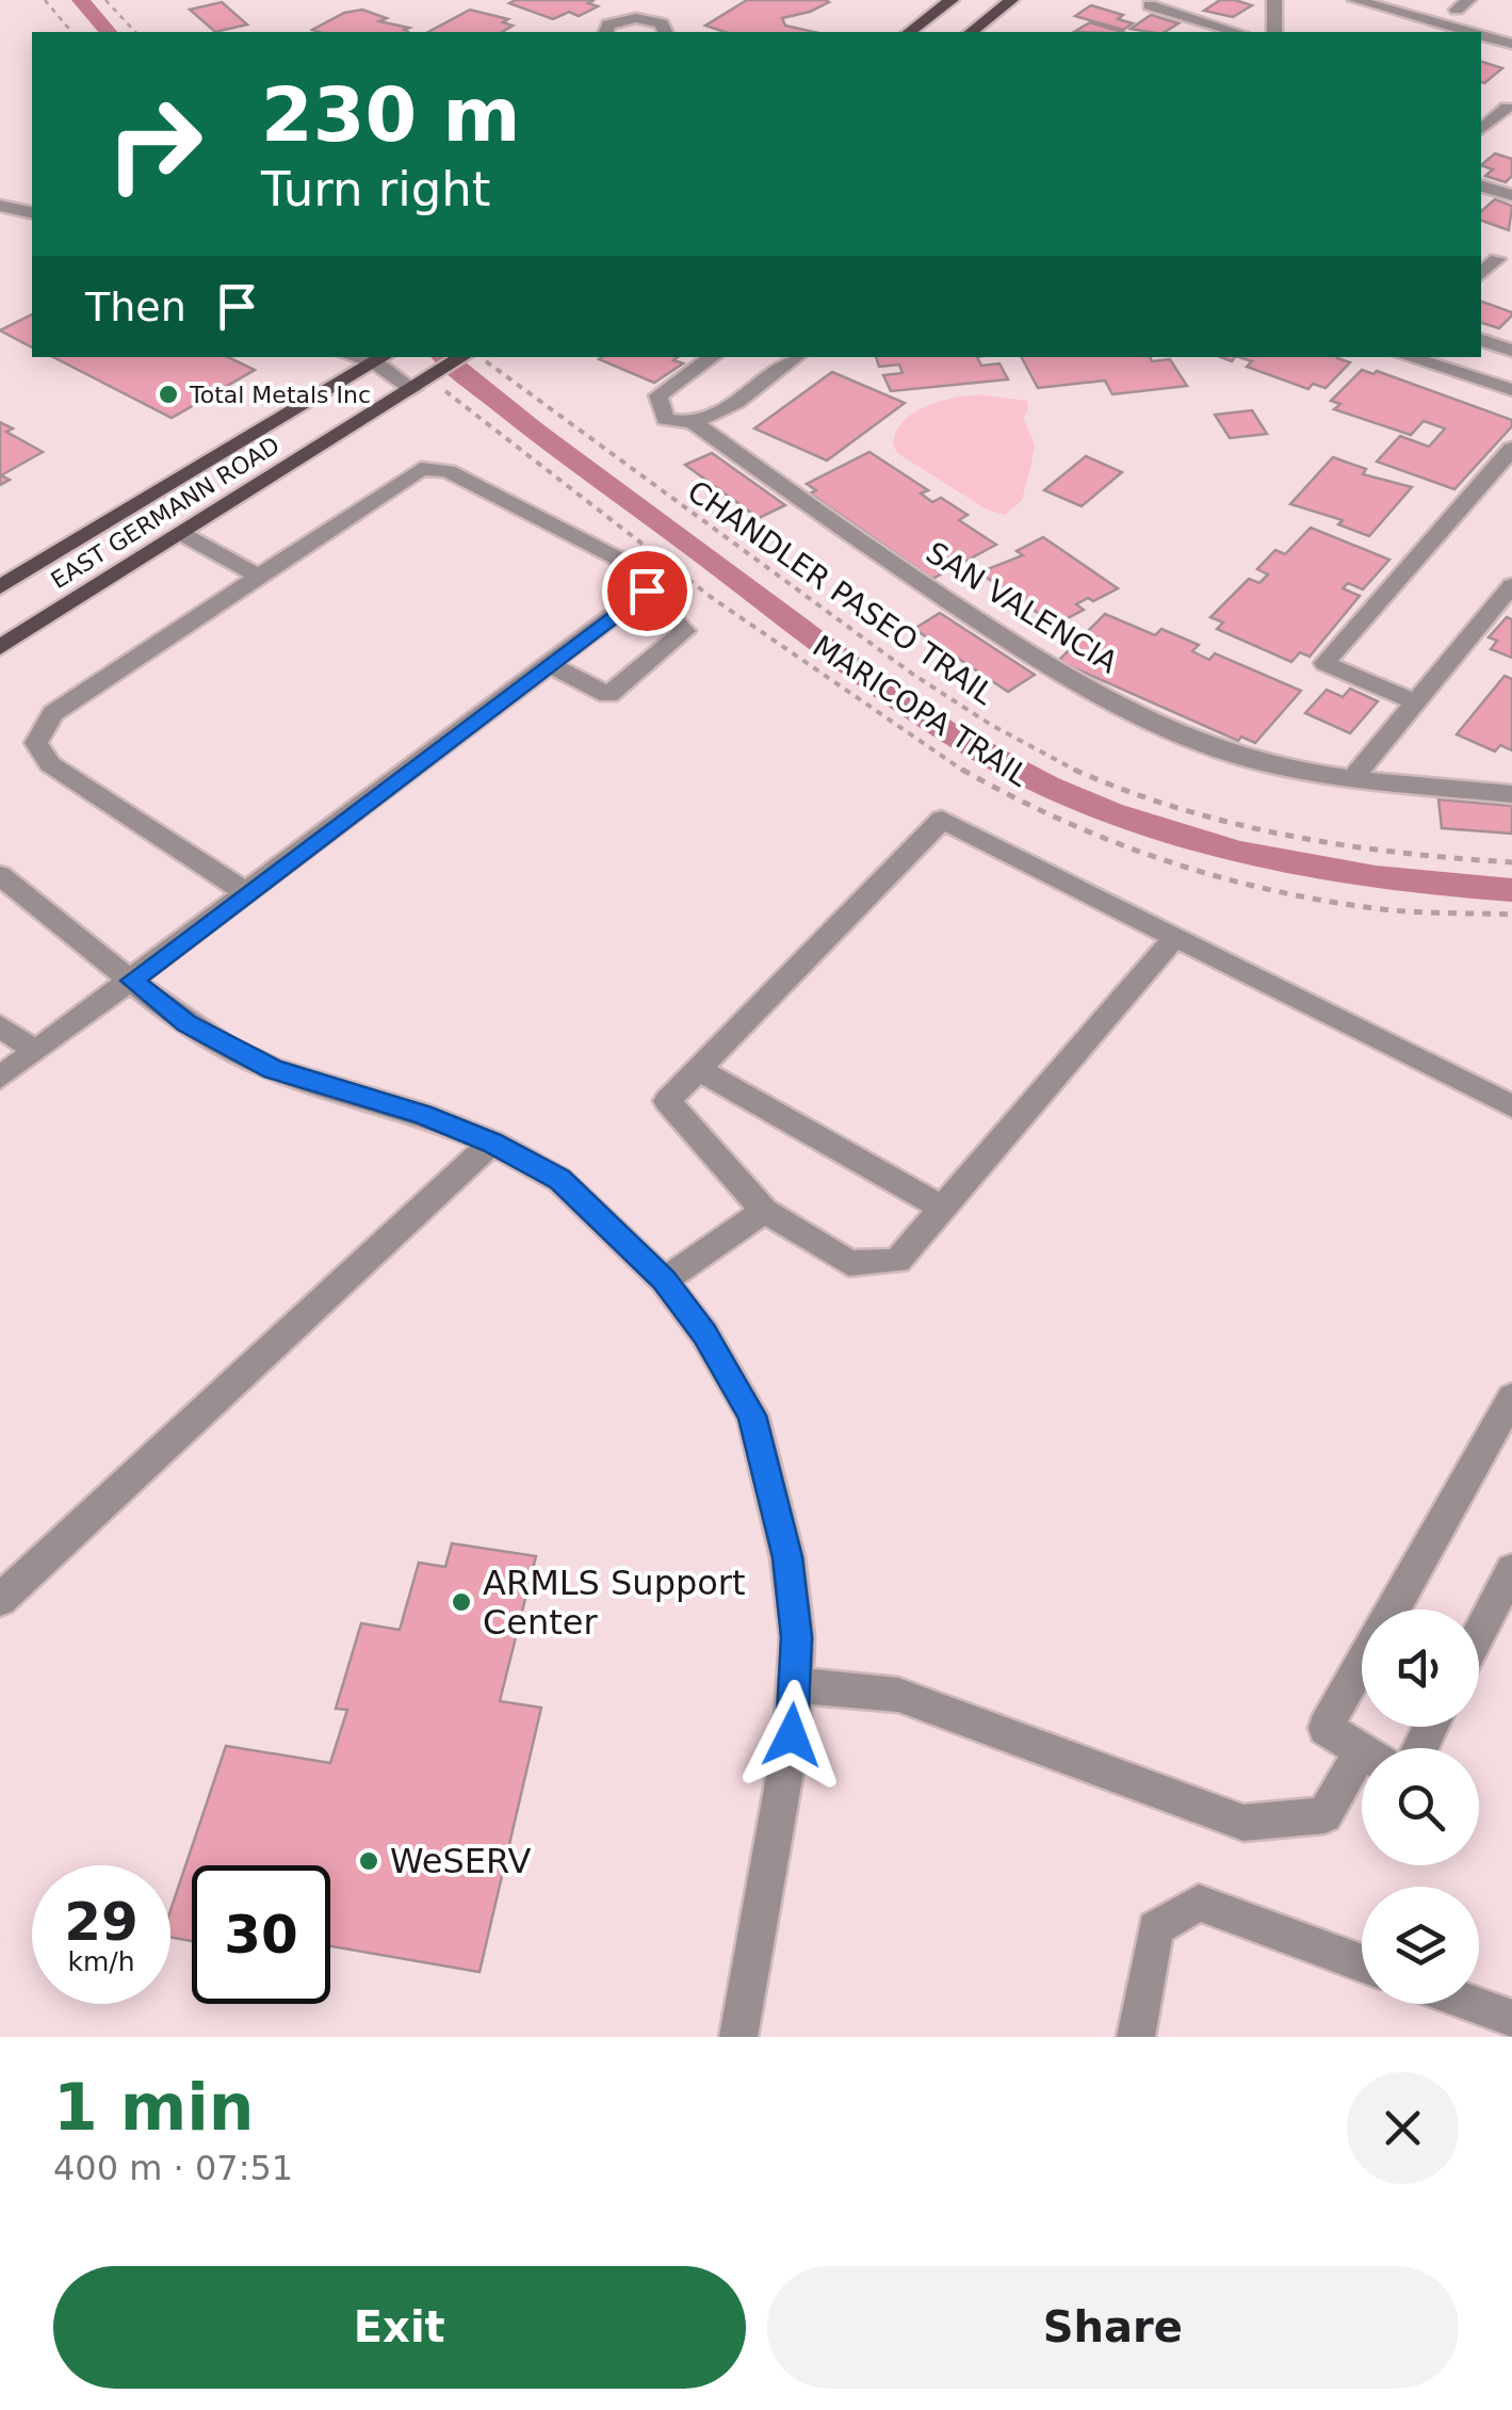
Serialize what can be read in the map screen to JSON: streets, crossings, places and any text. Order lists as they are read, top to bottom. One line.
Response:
{"streets":{"main road":["EAST GERMANN ROAD"],"street":["SAN VALENCIA"],"path":["CHANDLER PASEO TRAIL","MARICOPA TRAIL"]},"crossings":[["EAST GERMANN ROAD","CHANDLER PASEO TRAIL"],["EAST GERMANN ROAD","MARICOPA TRAIL"]],"places":["Total Metals Inc","ARMLS Support Center","WeSERV"],"page":{"turn":["230 m","Turn right"],"then":"Then","speed":"29 km/h","limit":"30","heading":["1 min","400 m · 07:51"],"buttons":["Exit","Share"]}}
